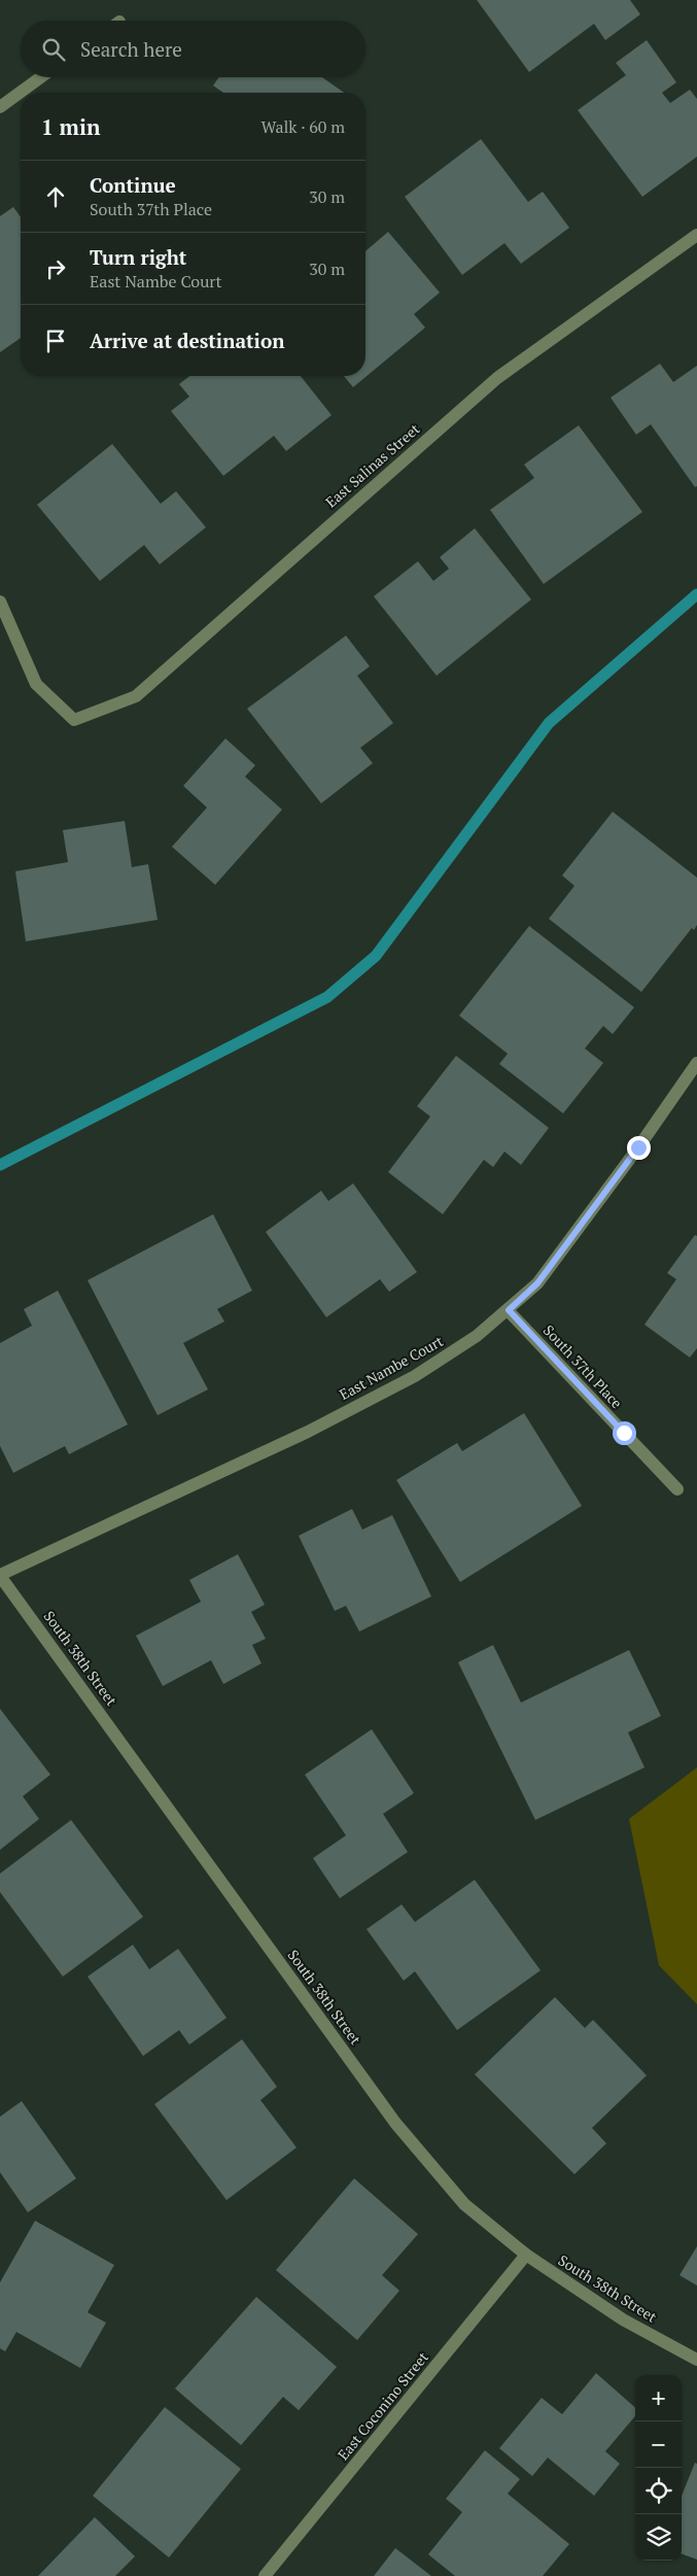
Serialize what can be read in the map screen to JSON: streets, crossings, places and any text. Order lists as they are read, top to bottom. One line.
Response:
{"streets":{"street":["East Salinas Street","South 37th Place","East Nambe Court","South 38th Street","East Coconino Street"]},"crossings":[["South 37th Place","East Nambe Court"],["East Nambe Court","South 38th Street"],["South 38th Street","East Coconino Street"]],"page":{"search":"Search here","heading":["1 min","Walk · 60 m"],"list":[["Continue","South 37th Place","30 m"],["Turn right","East Nambe Court","30 m"],"Arrive at destination"],"map_buttons":["+","−"]}}
